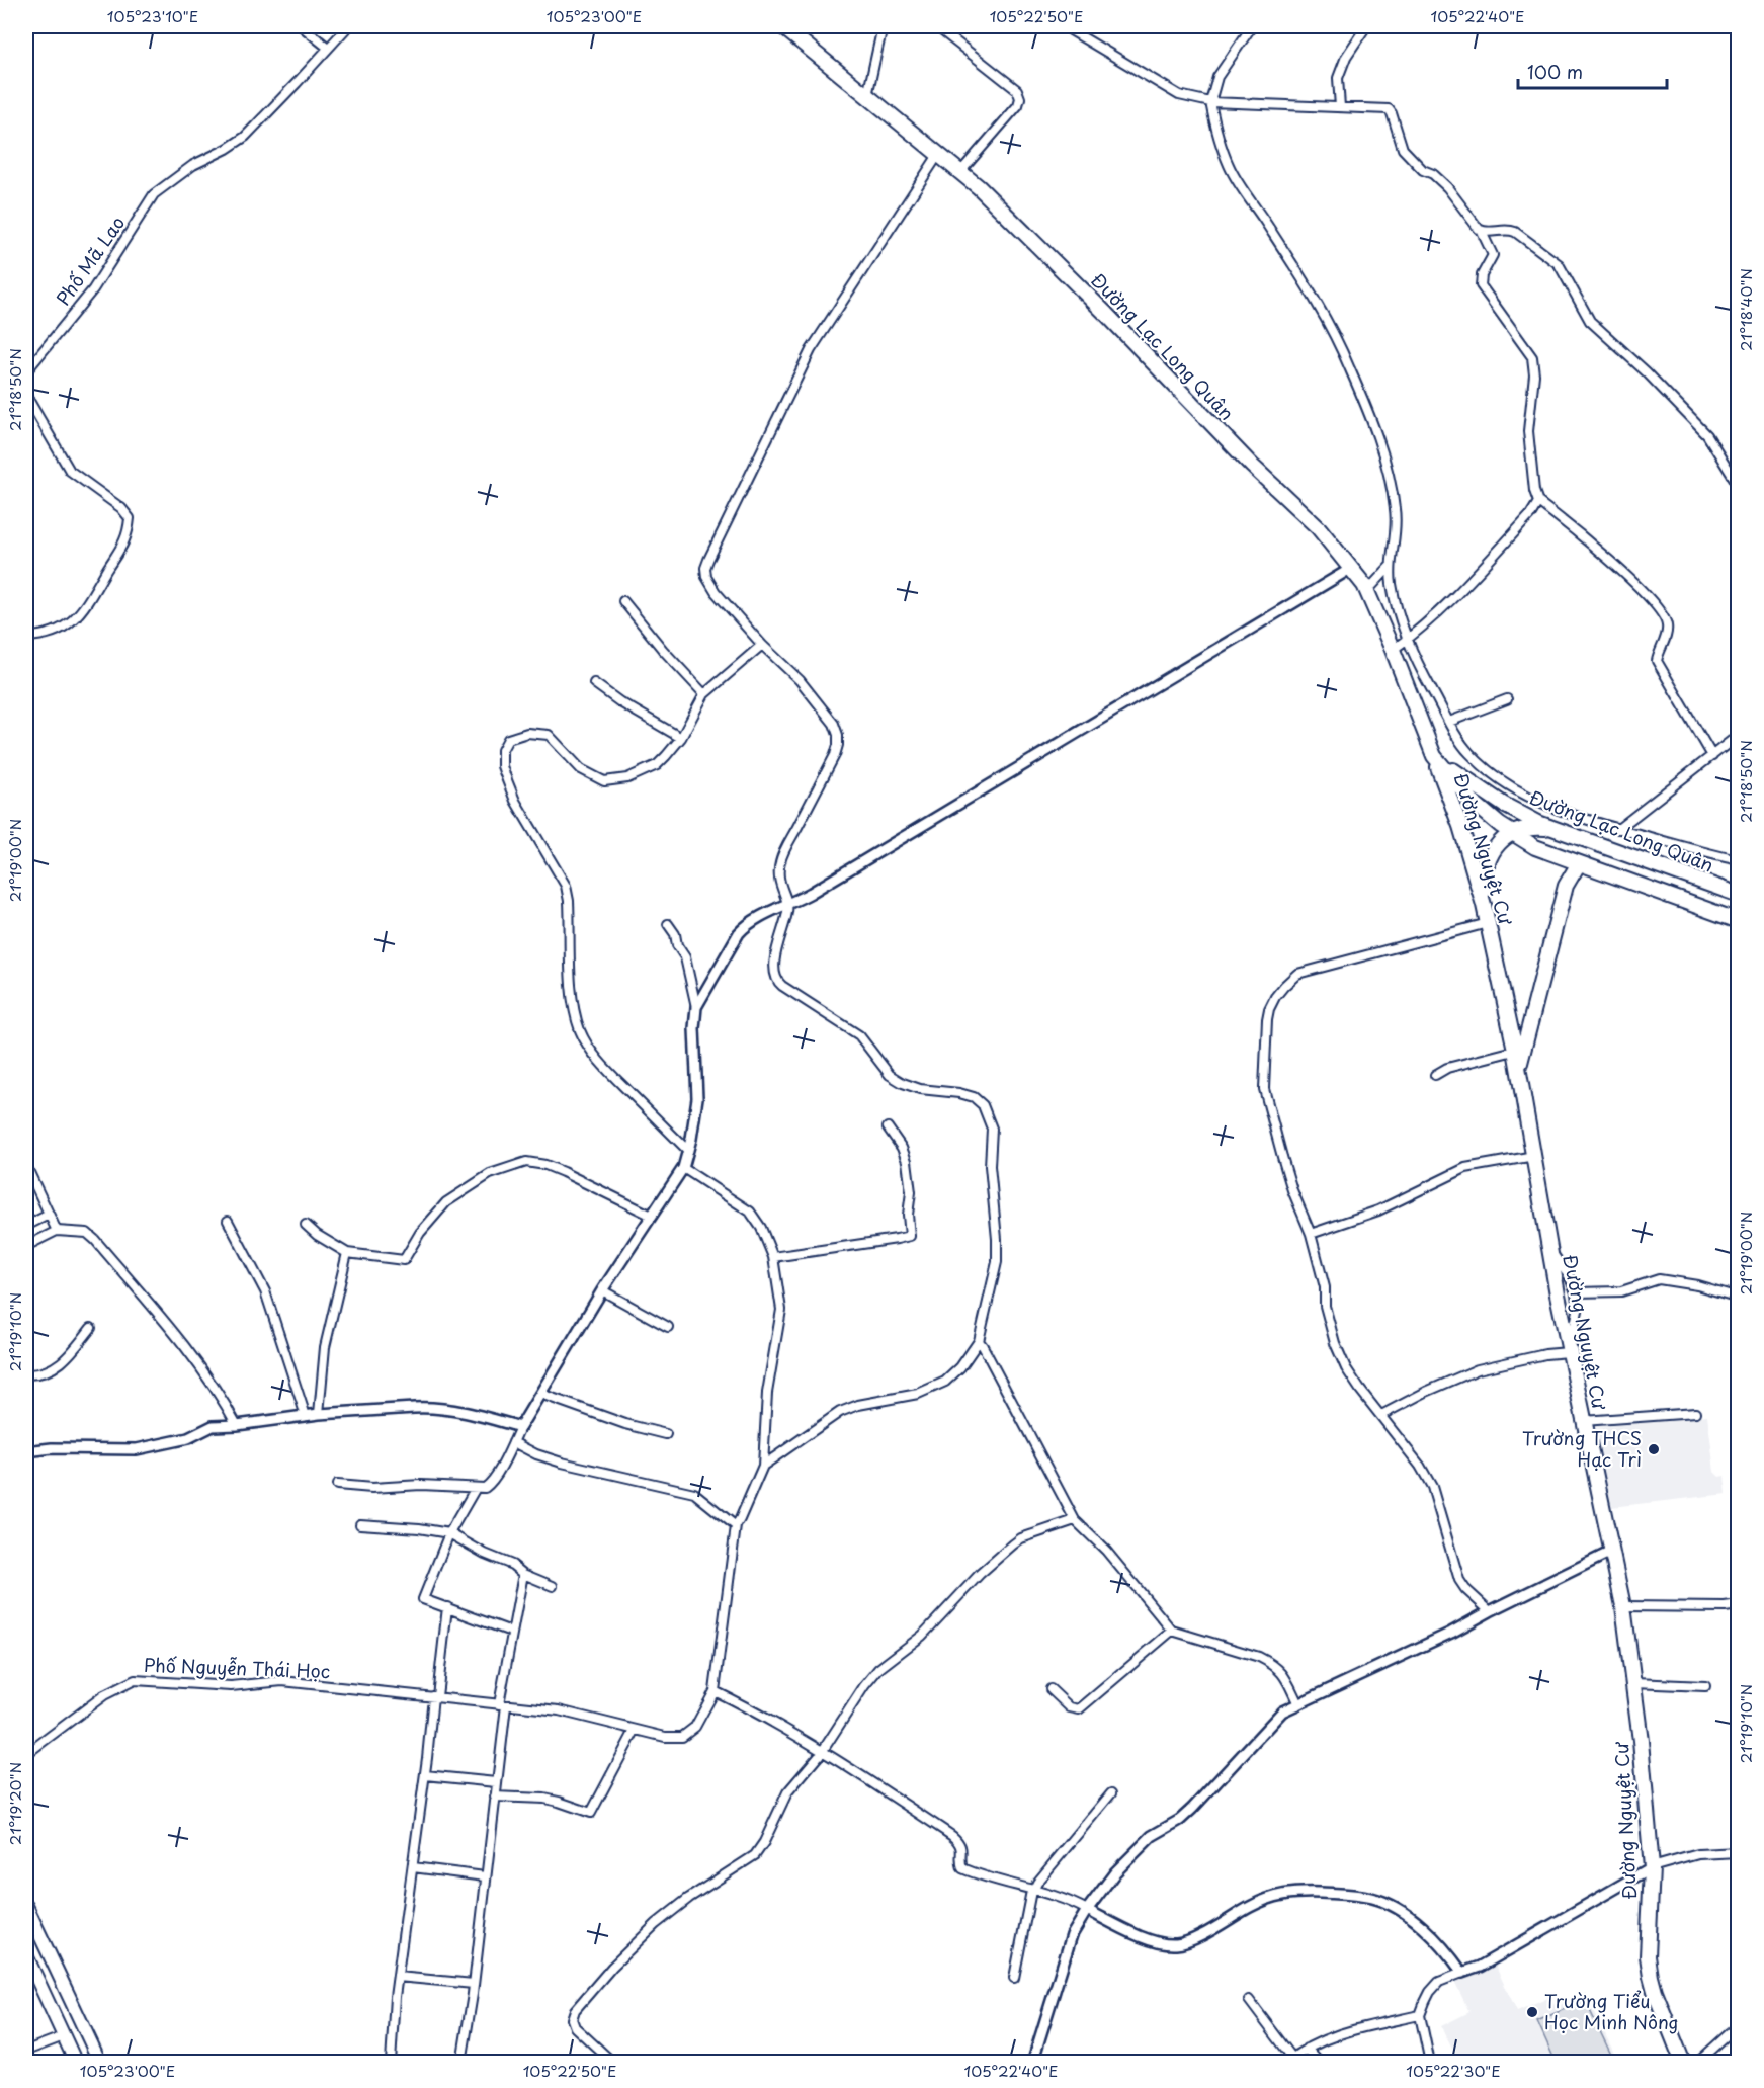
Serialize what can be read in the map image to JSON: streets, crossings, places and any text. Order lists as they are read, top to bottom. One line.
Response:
{"streets":{"highway":["Đường Lạc Long Quân","Đường Nguyệt Cư"],"street":["Phố Mã Lao","Phố Nguyễn Thái Học"]},"crossings":[["Đường Lạc Long Quân","Đường Nguyệt Cư"]],"places":["Trường THCS Hạc Trì","Trường Tiểu Học Minh Nông"],"scale_bar":"100 m","coordinates":["105°23'10\"E","105°23'00\"E","105°22'50\"E","105°22'40\"E","21°18'40\"N","21°18'50\"N","21°19'00\"N","21°19'10\"N","21°19'20\"N","105°22'30\"E"]}
